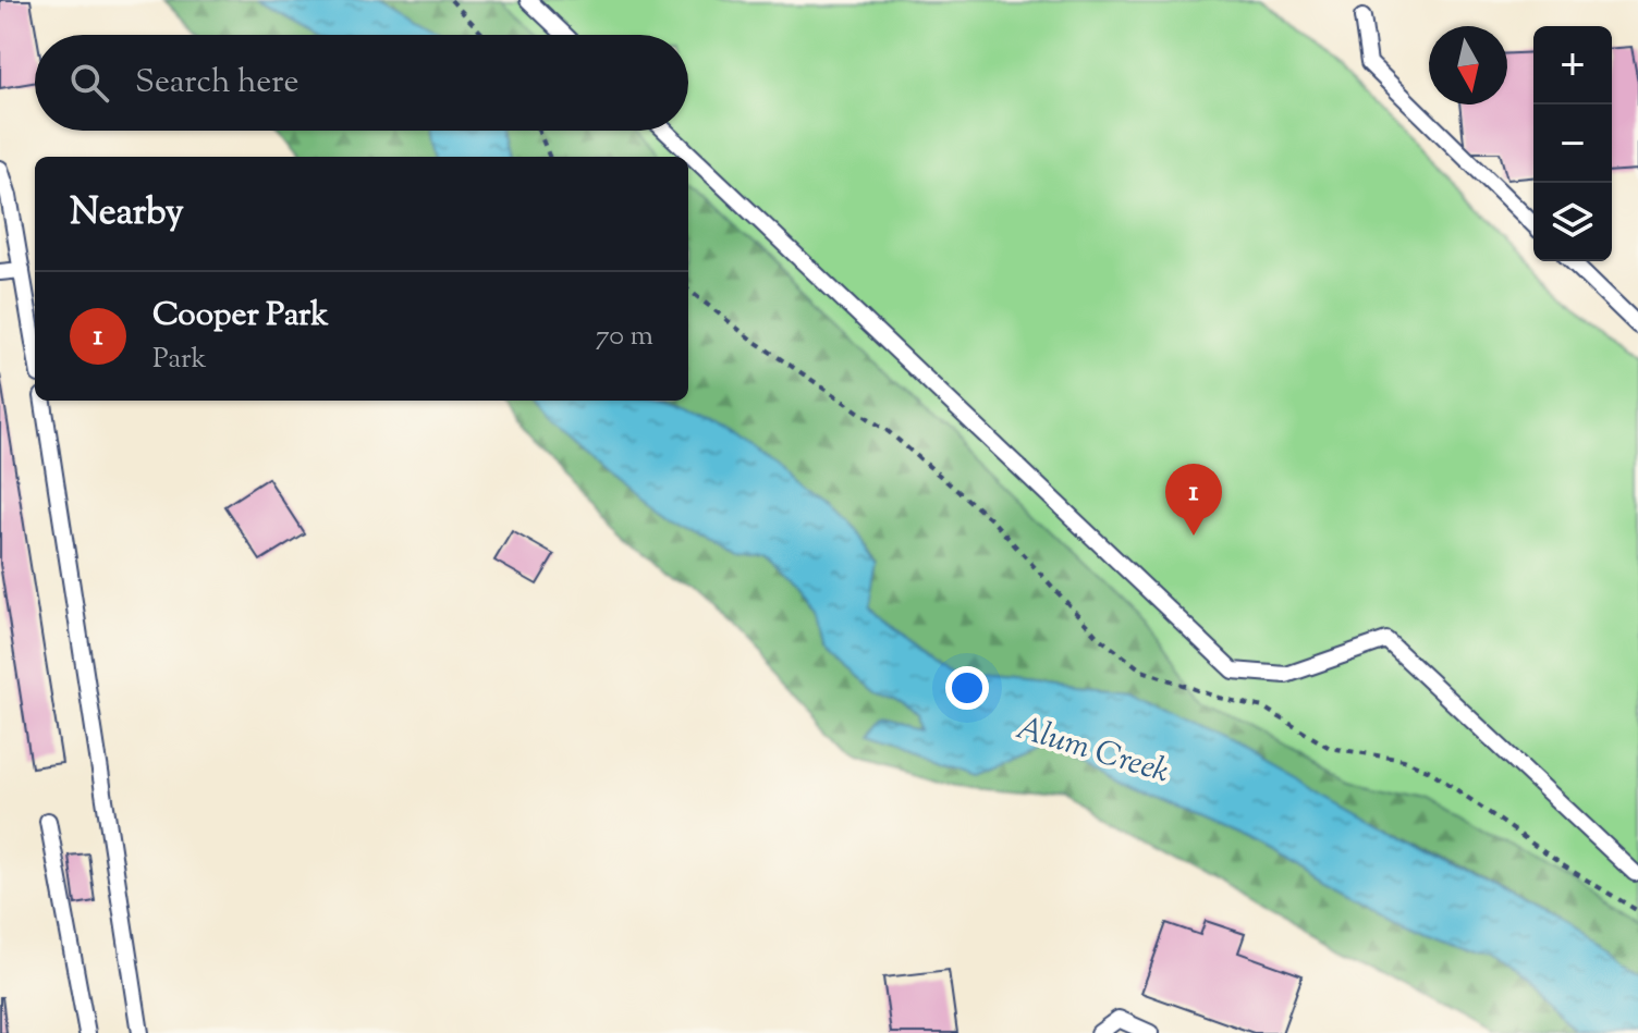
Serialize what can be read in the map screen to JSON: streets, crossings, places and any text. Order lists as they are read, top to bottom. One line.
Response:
{"water":["Alum Creek"],"north":"bottom","page":{"map_buttons":["+","−"],"search":"Search here","heading":"Nearby","list":[{"mark":"1","name":"Cooper Park","note":"Park","value":"70 m"}],"pins":"1"}}
